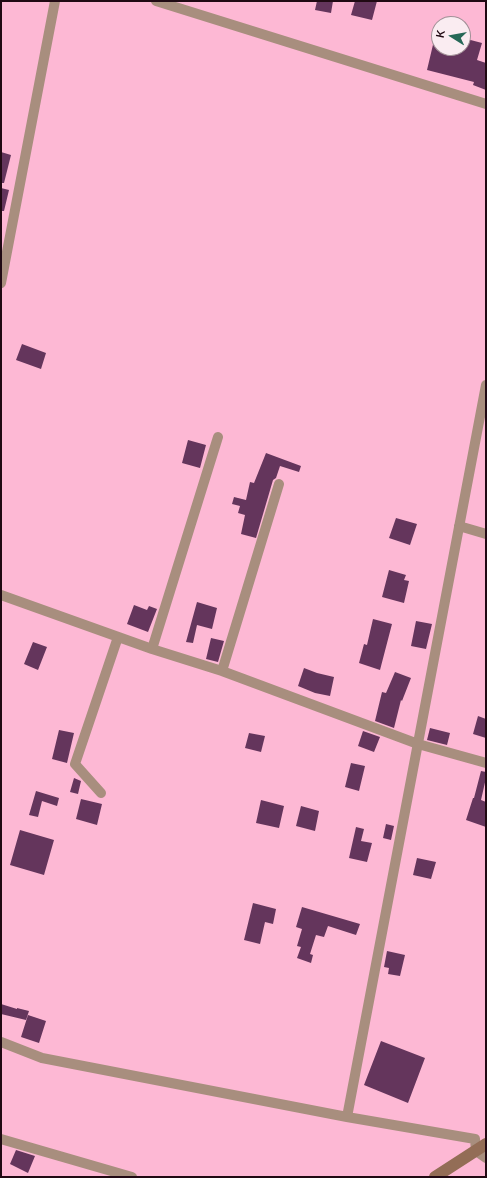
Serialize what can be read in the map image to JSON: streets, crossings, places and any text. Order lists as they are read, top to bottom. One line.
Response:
{"north":"left"}
